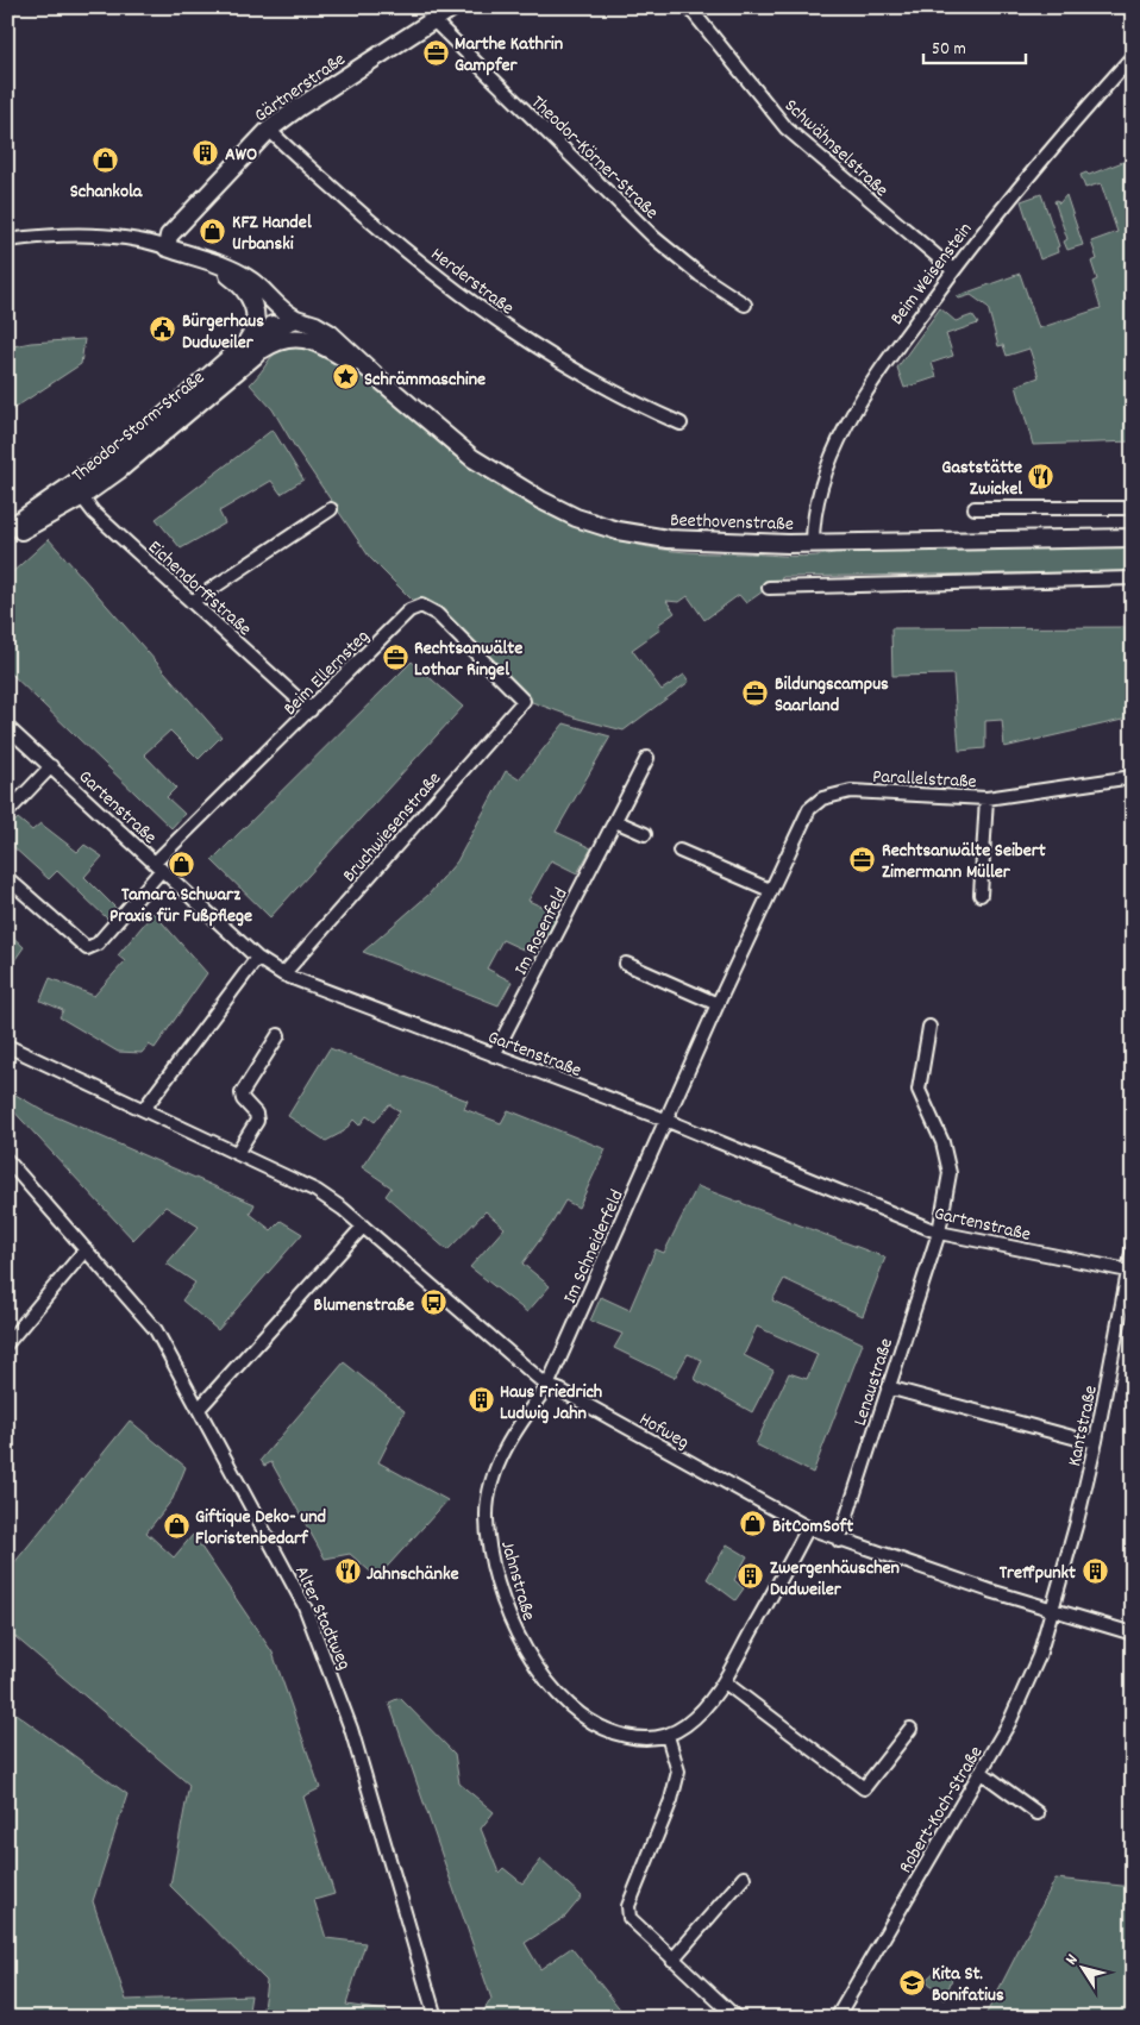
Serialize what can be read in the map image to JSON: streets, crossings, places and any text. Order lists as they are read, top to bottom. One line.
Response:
{"streets":{"street":["Gärtnerstraße","Schwähnselstraße","Theodor-Körner-Straße","Beim Weisenstein","Herderstraße","Theodor-Storm-Straße","Beethovenstraße","Eichendorffstraße","Beim Ellernsteg","Parallelstraße","Gartenstraße","Bruchwiesenstraße","Im Rosenfeld","Im Schneiderfeld","Lenaustraße","Kantstraße","Hofweg","Jahnstraße","Alter Stadtweg","Robert-Koch-Straße"]},"crossings":[["Gärtnerstraße","Theodor-Körner-Straße"],["Gärtnerstraße","Herderstraße"],["Gärtnerstraße","Beethovenstraße"],["Schwähnselstraße","Beim Weisenstein"],["Beim Weisenstein","Beethovenstraße"],["Theodor-Storm-Straße","Beethovenstraße"],["Theodor-Storm-Straße","Eichendorffstraße"],["Eichendorffstraße","Beim Ellernsteg"],["Beim Ellernsteg","Gartenstraße"],["Beim Ellernsteg","Bruchwiesenstraße"],["Parallelstraße","Gartenstraße"],["Parallelstraße","Im Schneiderfeld"],["Gartenstraße","Bruchwiesenstraße"],["Gartenstraße","Im Rosenfeld"],["Gartenstraße","Im Schneiderfeld"],["Gartenstraße","Lenaustraße"],["Gartenstraße","Kantstraße"],["Im Schneiderfeld","Hofweg"],["Im Schneiderfeld","Jahnstraße"],["Lenaustraße","Hofweg"],["Kantstraße","Hofweg"],["Kantstraße","Robert-Koch-Straße"],["Hofweg","Jahnstraße"],["Hofweg","Robert-Koch-Straße"]],"places":{"office":["Marthe Kathrin Gampfer","Rechtsanwälte Lothar Ringel","Bildungscampus Saarland","Rechtsanwälte Seibert Zimermann Müller"],"building":["AWO","Haus Friedrich Ludwig Jahn","Treffpunkt","Zwergenhäuschen Dudweiler"],"shop":["Schankola","KFZ Handel Urbanski","Tamara Schwarz Praxis für Fußpflege","BitComSoft","Giftique Deko- und Floristenbedarf"],"public building":["Bürgerhaus Dudweiler"],"place":["Schrämmaschine"],"restaurant":["Gaststätte Zwickel","Jahnschänke"],"bus stop":["Blumenstraße"],"school or university":["Kita St. Bonifatius"]},"scale_bar":"50 m","north":"top left"}
